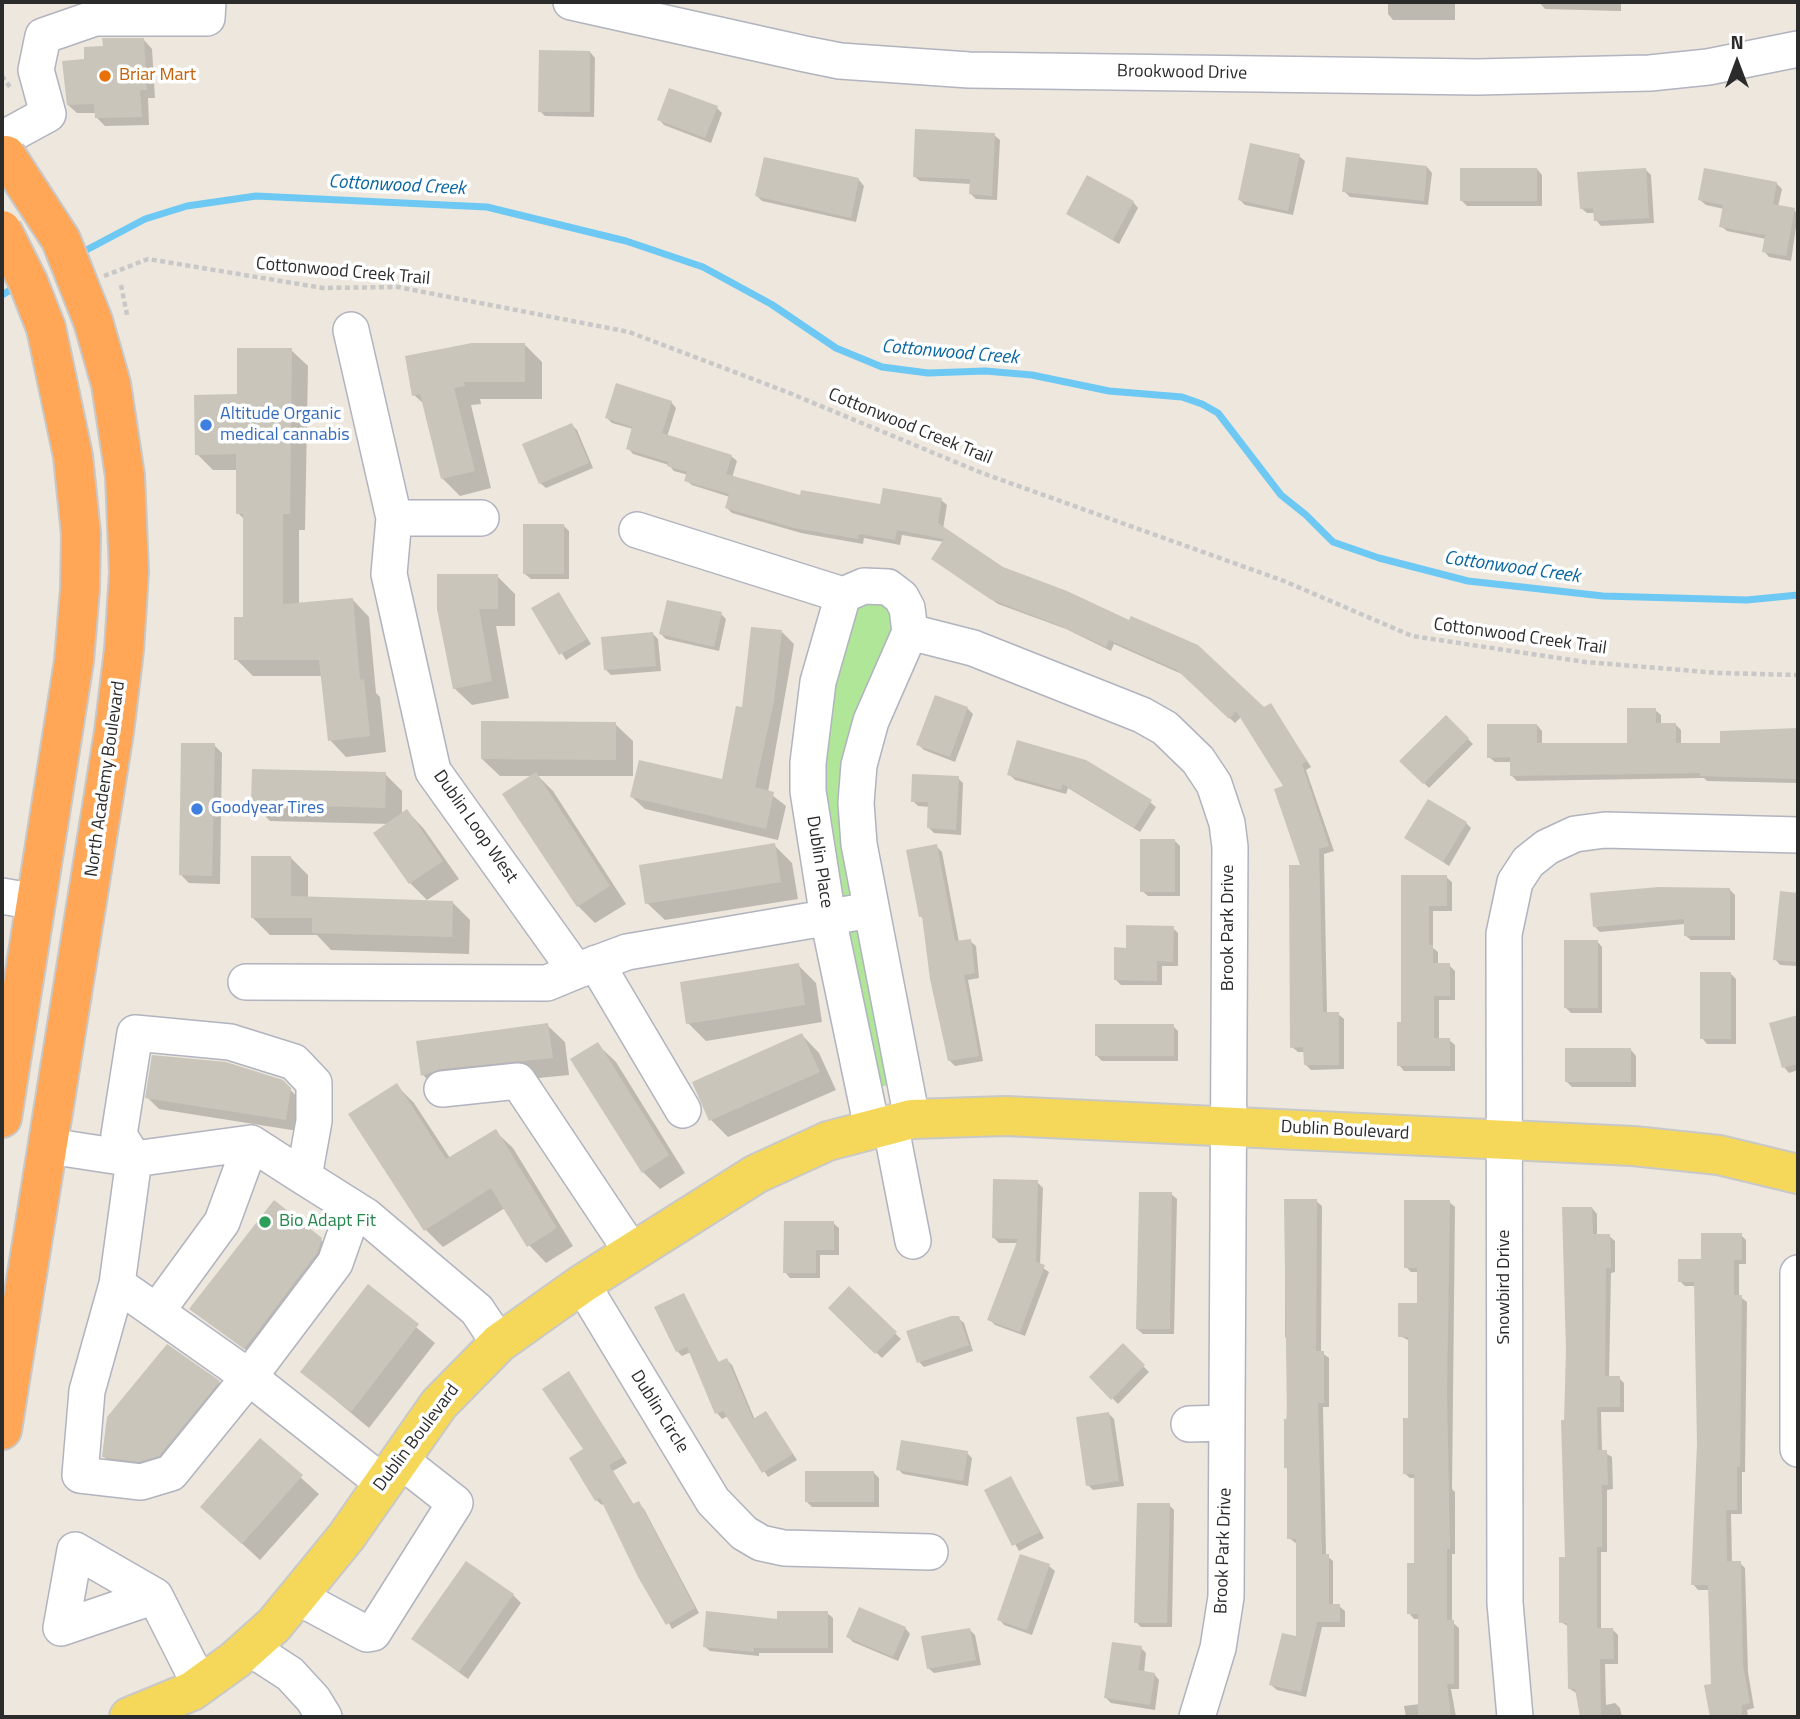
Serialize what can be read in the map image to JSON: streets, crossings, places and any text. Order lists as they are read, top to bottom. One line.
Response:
{"streets":{"highway":["North Academy Boulevard"],"main road":["Dublin Boulevard"],"street":["Brookwood Drive","Dublin Loop West","Dublin Place","Brook Park Drive","Snowbird Drive","Dublin Circle"],"path":["Cottonwood Creek Trail"]},"crossings":[["Dublin Place","Dublin Boulevard"],["Brook Park Drive","Dublin Boulevard"],["Dublin Boulevard","Snowbird Drive"],["Dublin Boulevard","Dublin Circle"]],"water":["Cottonwood Creek"],"places":["Briar Mart","Altitude Organic medical cannabis","Goodyear Tires","Bio Adapt Fit"],"north":"top"}
